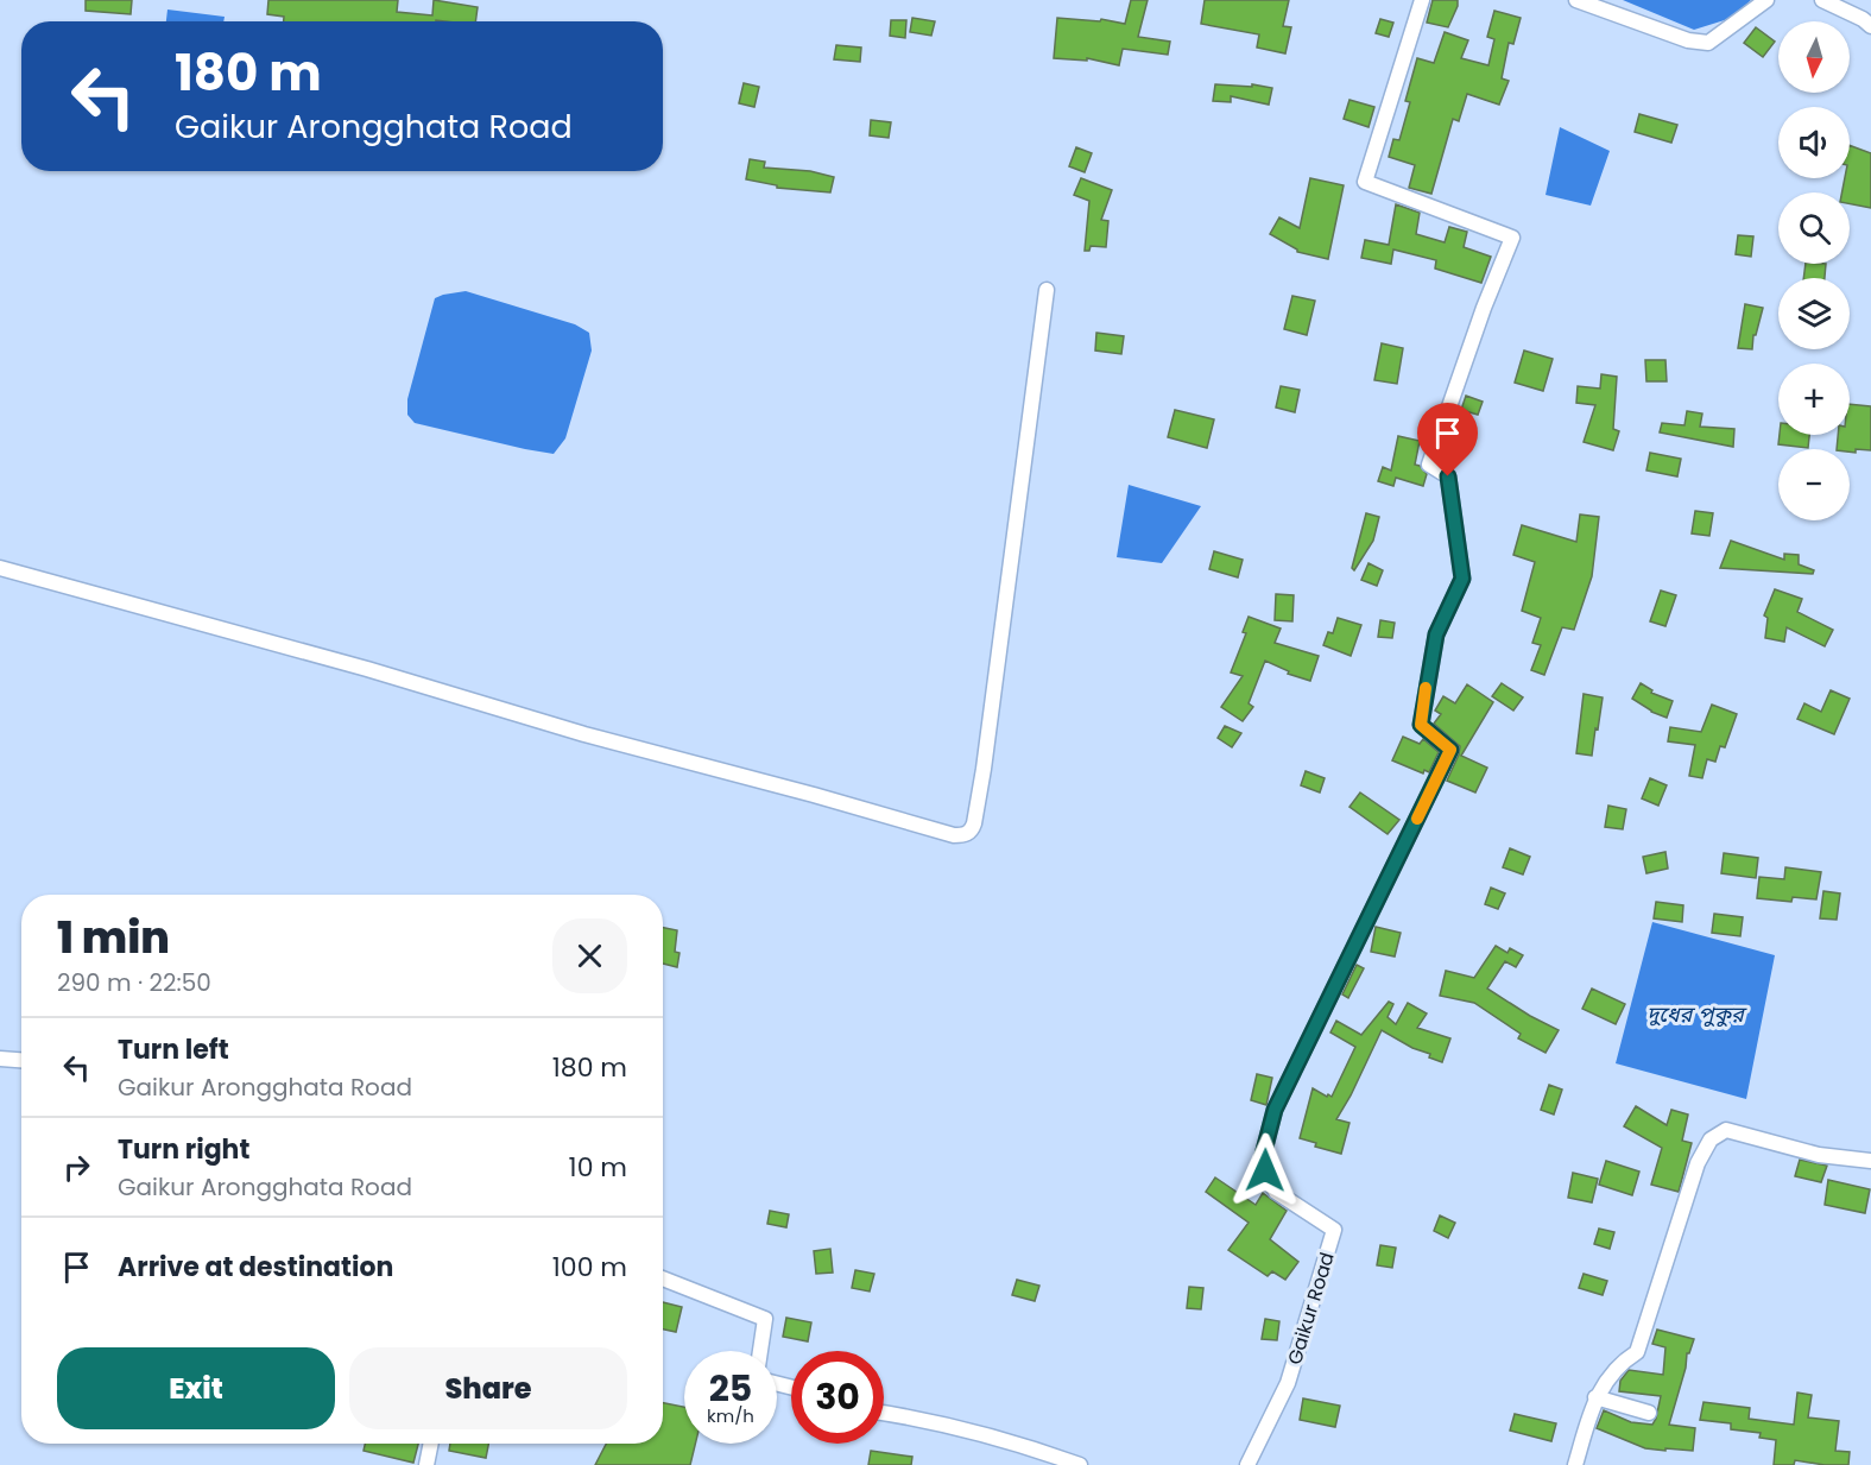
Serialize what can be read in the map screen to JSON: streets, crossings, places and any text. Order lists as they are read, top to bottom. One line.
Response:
{"streets":{"street":["Gaikur Road"]},"water":["দুধের পুকুর"],"north":"bottom","page":{"map_buttons":["+","−"],"turn":["180 m","Gaikur Arongghata Road"],"heading":["1 min","290 m · 22:50"],"list":[{"name":"Turn left","note":"Gaikur Arongghata Road","value":"180 m"},{"name":"Turn right","note":"Gaikur Arongghata Road","value":"10 m"},{"name":"Arrive at destination","value":"100 m"}],"buttons":["Exit","Share"],"speed":"25 km/h","limit":"30"}}
